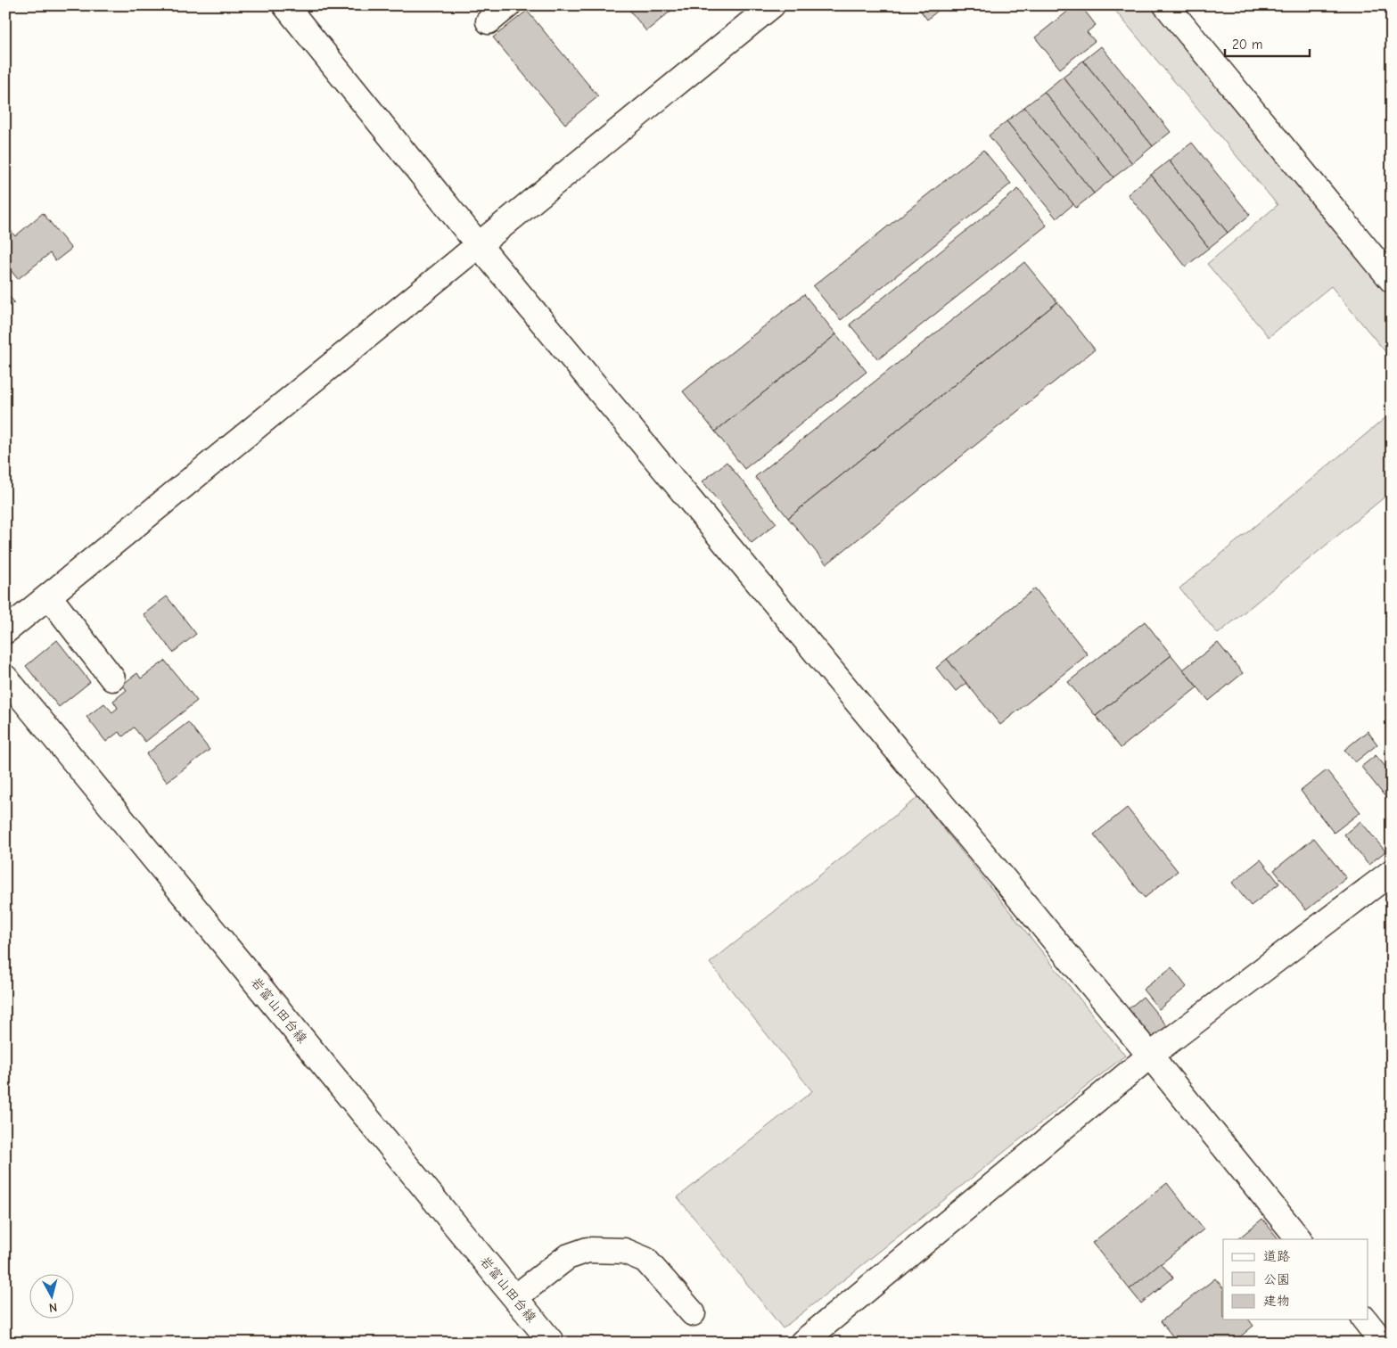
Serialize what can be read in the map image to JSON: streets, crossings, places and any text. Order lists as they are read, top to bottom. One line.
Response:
{"streets":{"street":["岩富山田台線"]},"legend":["道路","公園","建物"],"scale_bar":"20 m","north":"bottom"}
